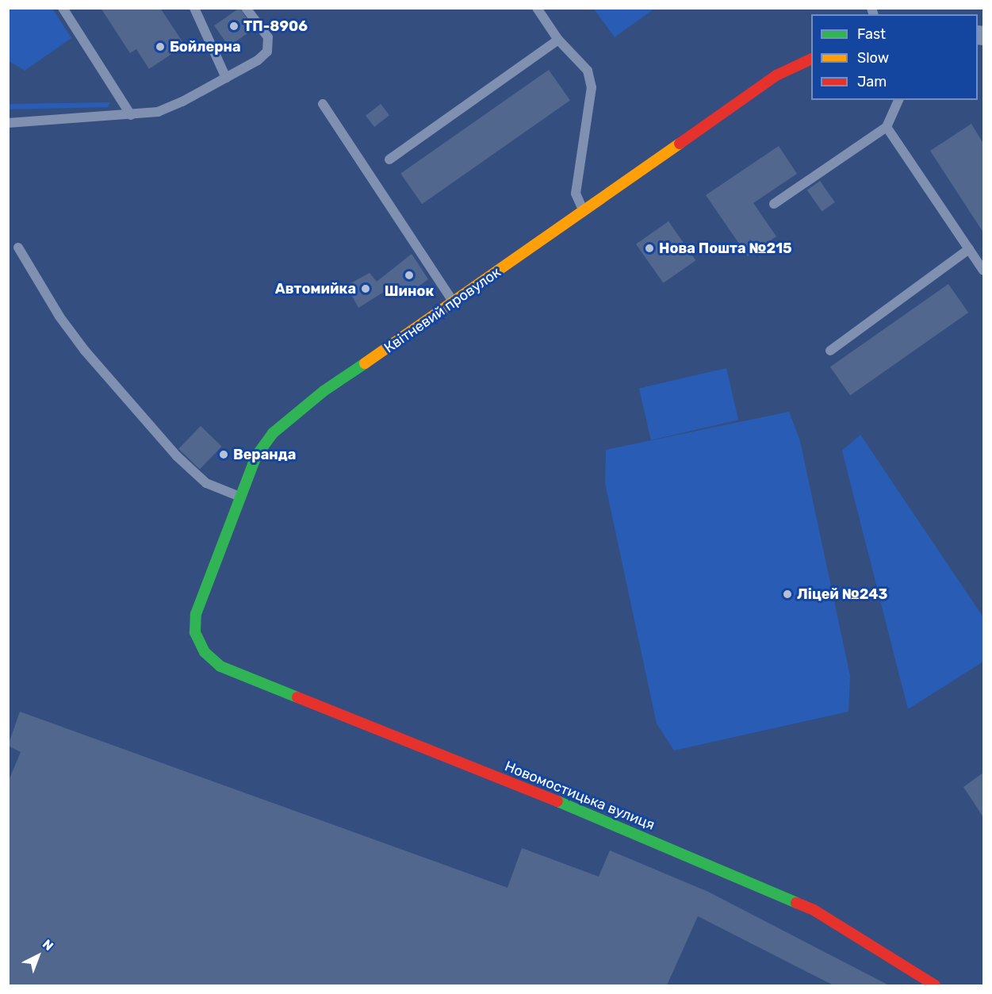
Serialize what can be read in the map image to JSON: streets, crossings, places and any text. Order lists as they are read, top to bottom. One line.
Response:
{"streets":{"street":["Квітневий провулок","Новомостицька вулиця"]},"crossings":[["Квітневий провулок","Новомостицька вулиця"]],"places":["ТП-8906","Бойлерна","Нова Пошта №215","Шинок","Автомийка","Веранда","Ліцей №243"],"legend":["Fast","Slow","Jam"],"north":"top right"}
